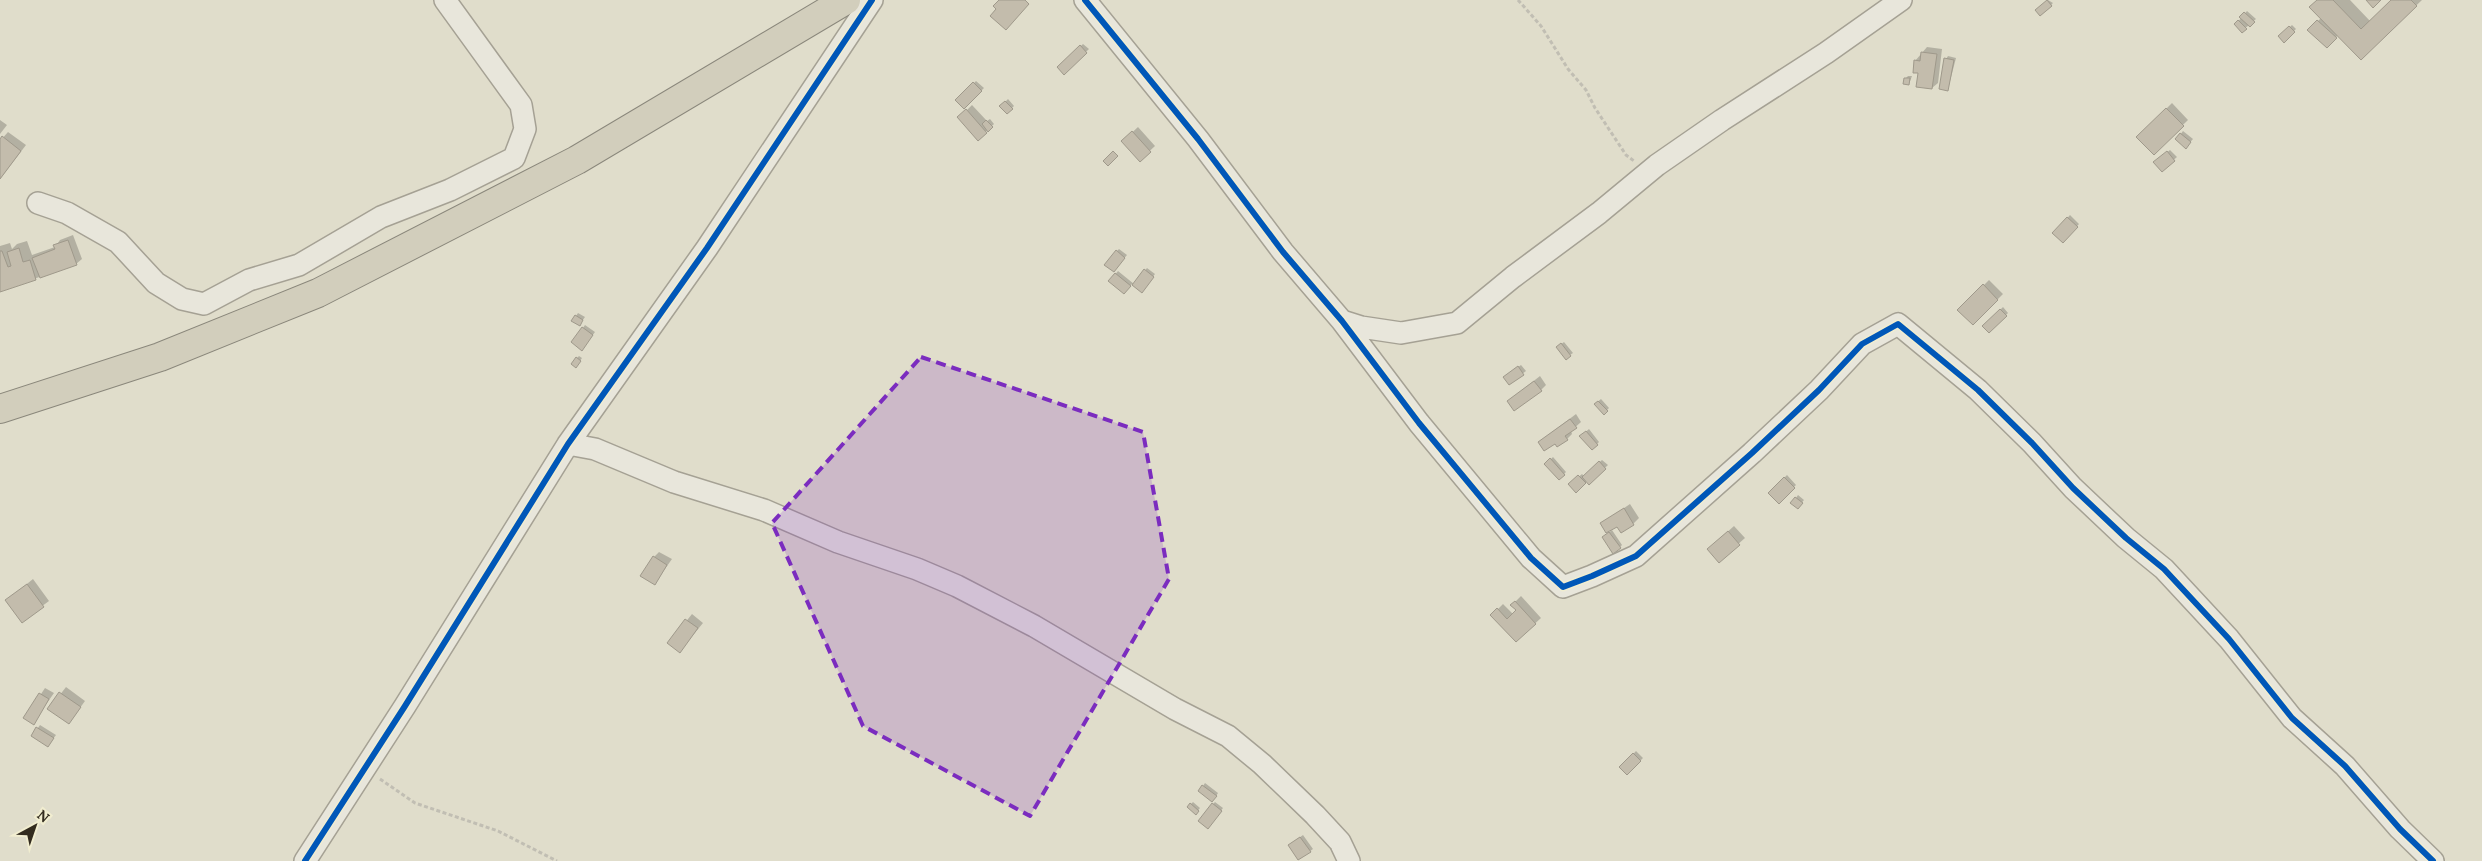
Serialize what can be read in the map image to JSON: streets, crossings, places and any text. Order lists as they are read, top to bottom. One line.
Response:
{"north":"top right"}
